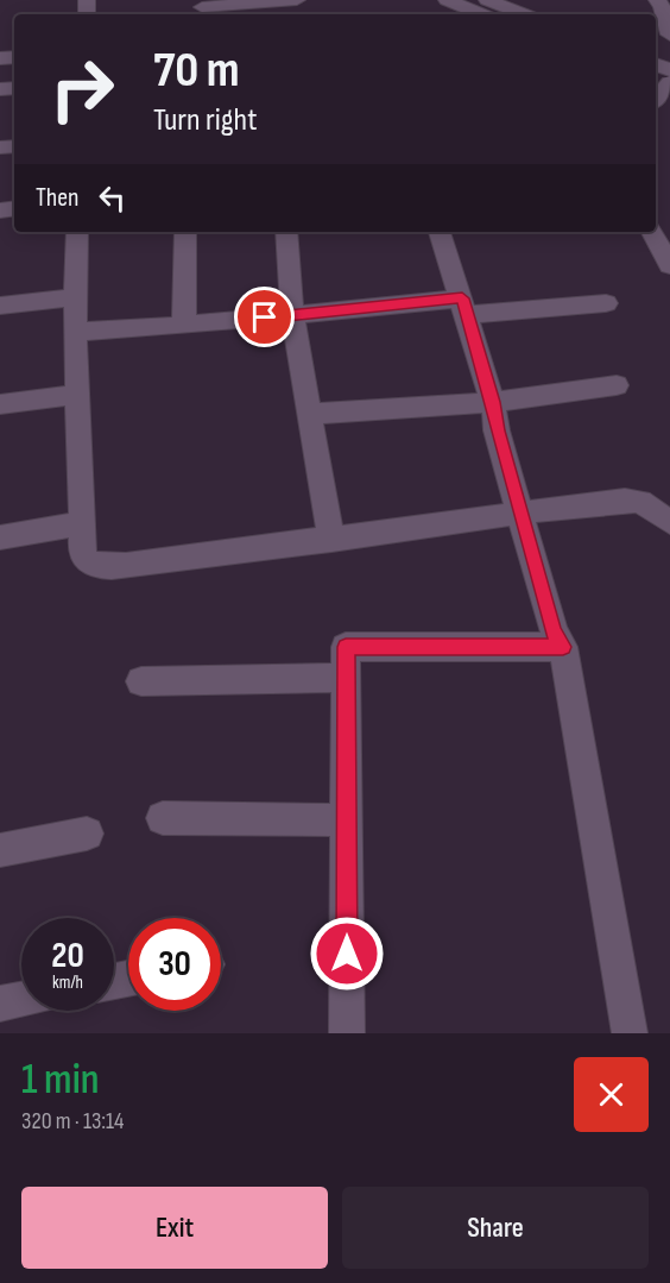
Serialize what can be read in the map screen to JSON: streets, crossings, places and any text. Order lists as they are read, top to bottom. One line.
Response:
{"page":{"turn":["70 m","Turn right"],"then":"Then","speed":"20 km/h","limit":"30","heading":["1 min","320 m · 13:14"],"buttons":["Exit","Share"]}}
